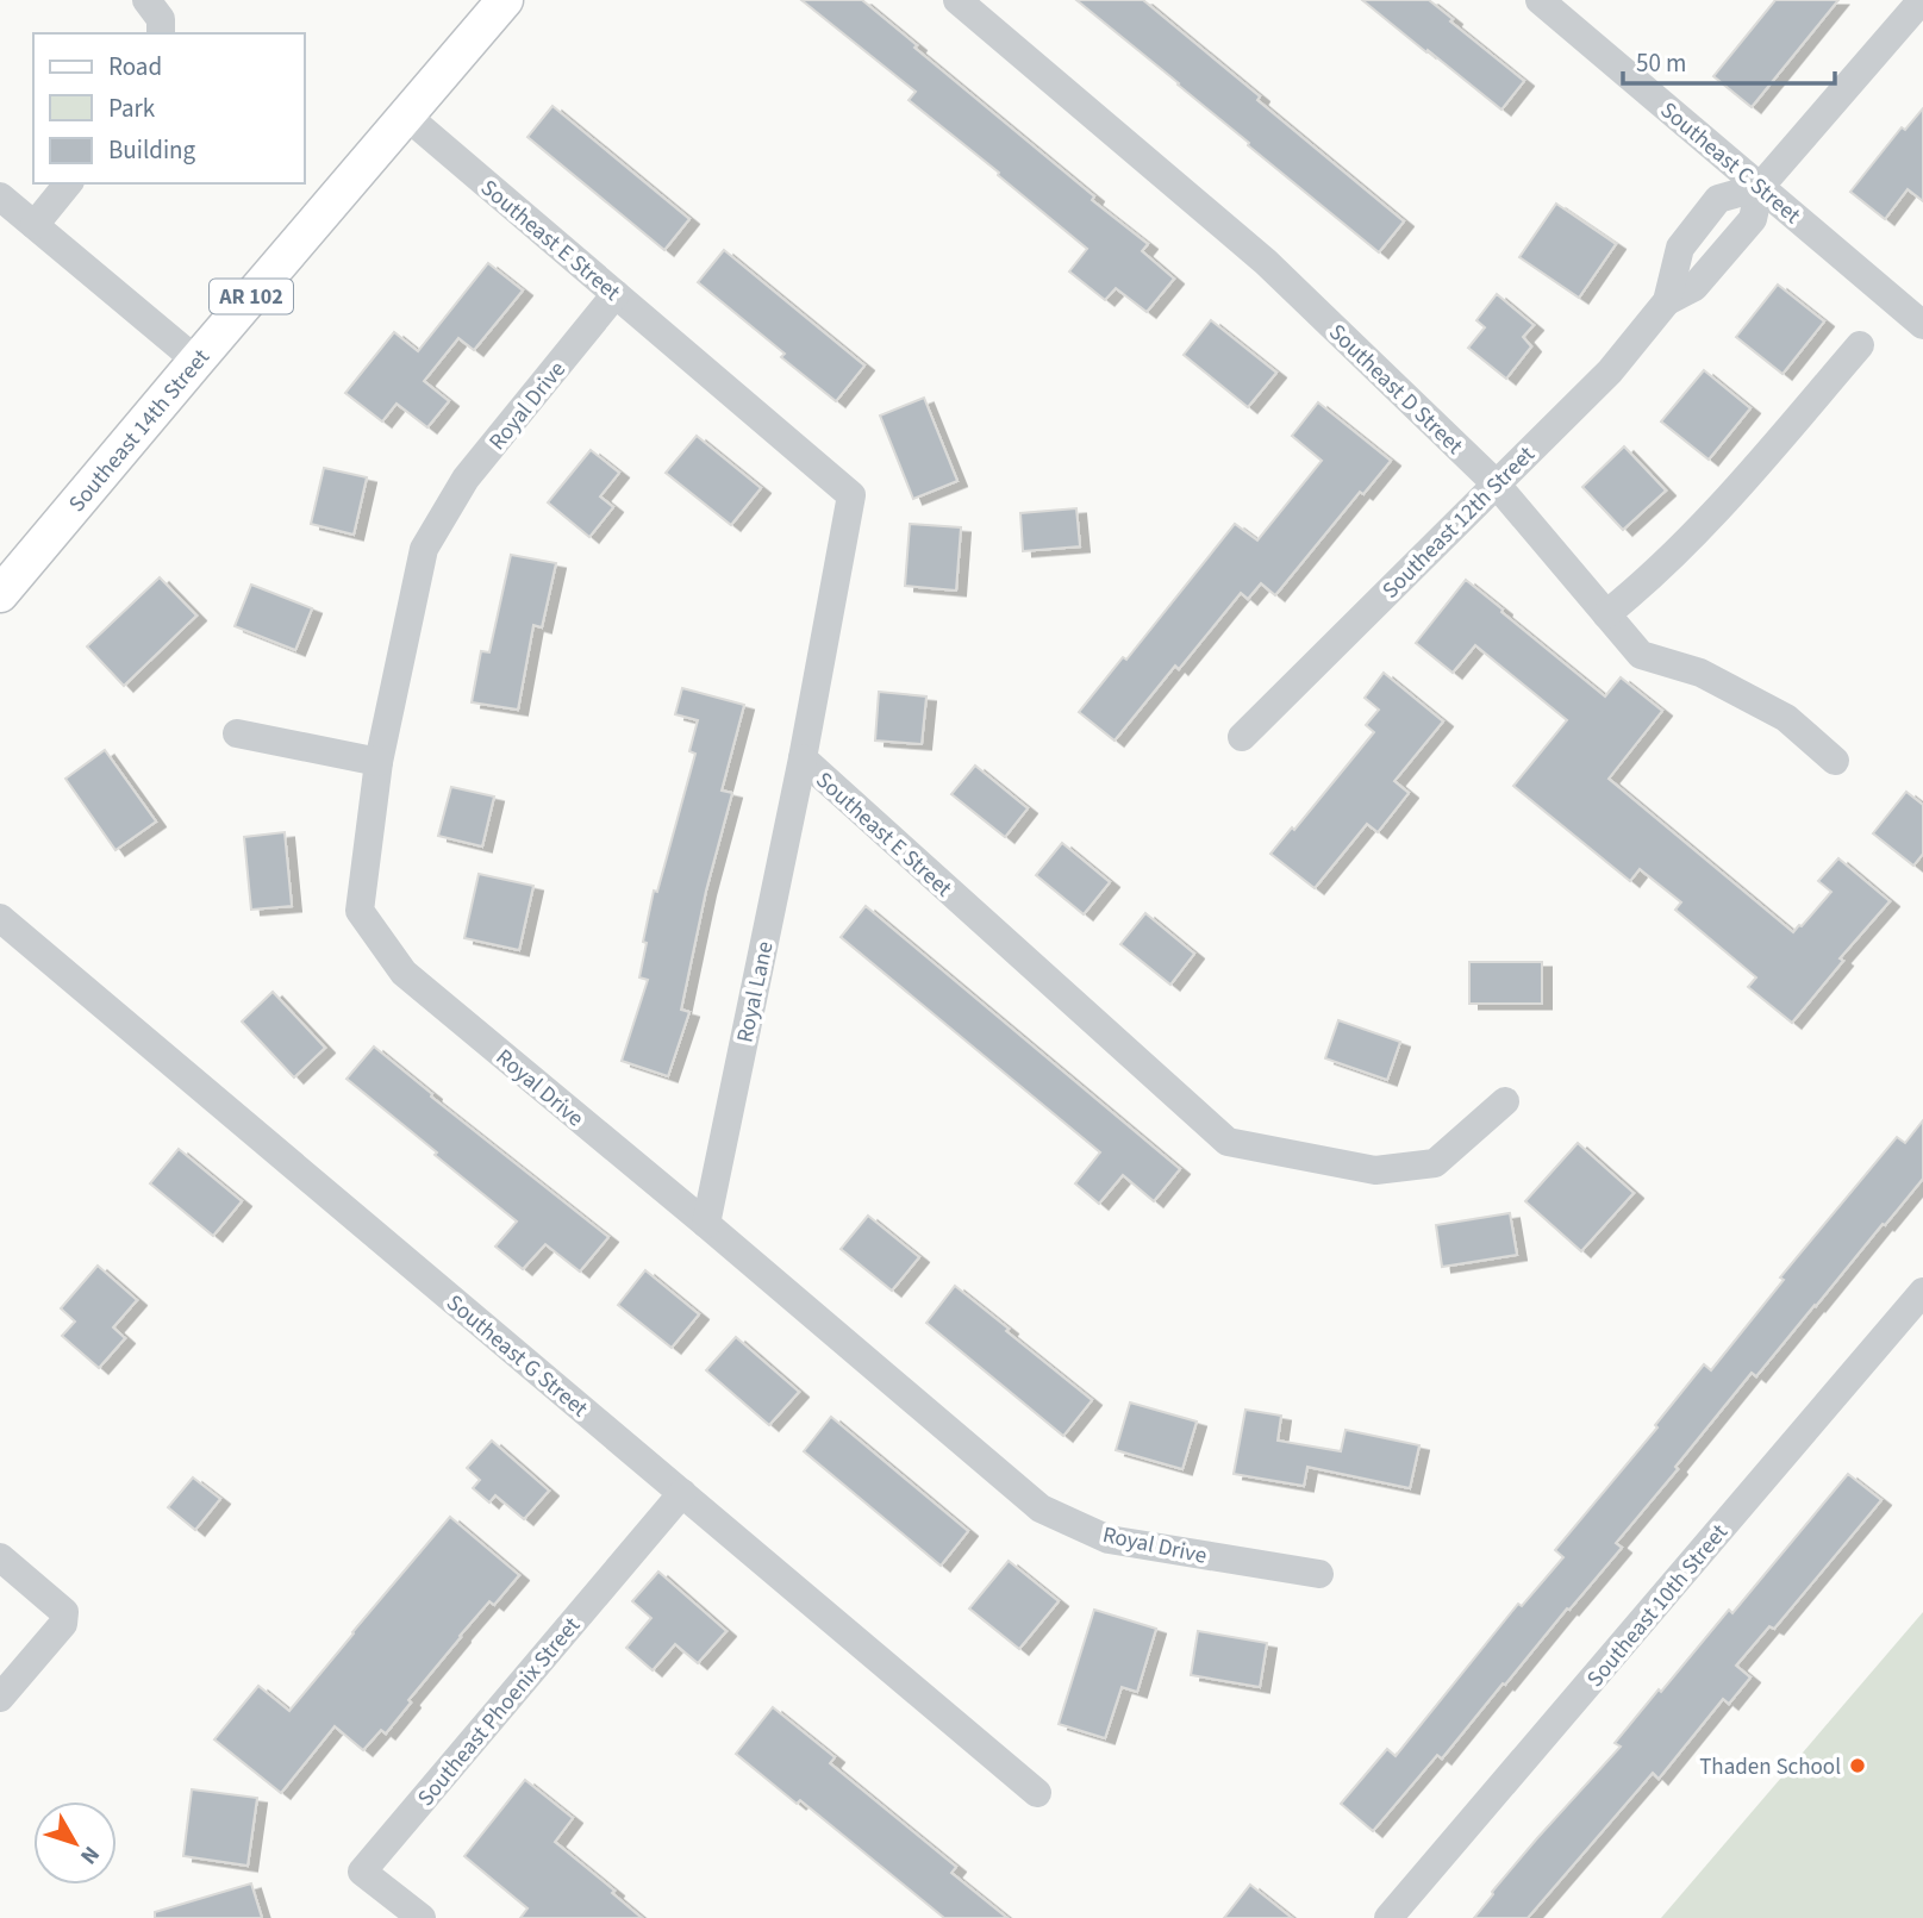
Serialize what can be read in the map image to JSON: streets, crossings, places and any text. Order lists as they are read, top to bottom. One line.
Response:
{"streets":{"main road":["AR 102","Southeast 14th Street"],"street":["Southeast C Street","Southeast E Street","Southeast D Street","Royal Drive","Southeast 12th Street","Royal Lane","Southeast G Street","Southeast 10th Street","Southeast Phoenix Street"]},"crossings":[["Southeast C Street","Southeast 12th Street"],["Southeast E Street","Royal Drive"],["Southeast E Street","Southeast 14th Street"],["Southeast E Street","Royal Lane"],["Southeast D Street","Southeast 12th Street"],["Royal Drive","Royal Lane"],["Southeast G Street","Southeast Phoenix Street"]],"places":["Thaden School"],"legend":["Road","Park","Building"],"scale_bar":"50 m","north":"bottom right"}
